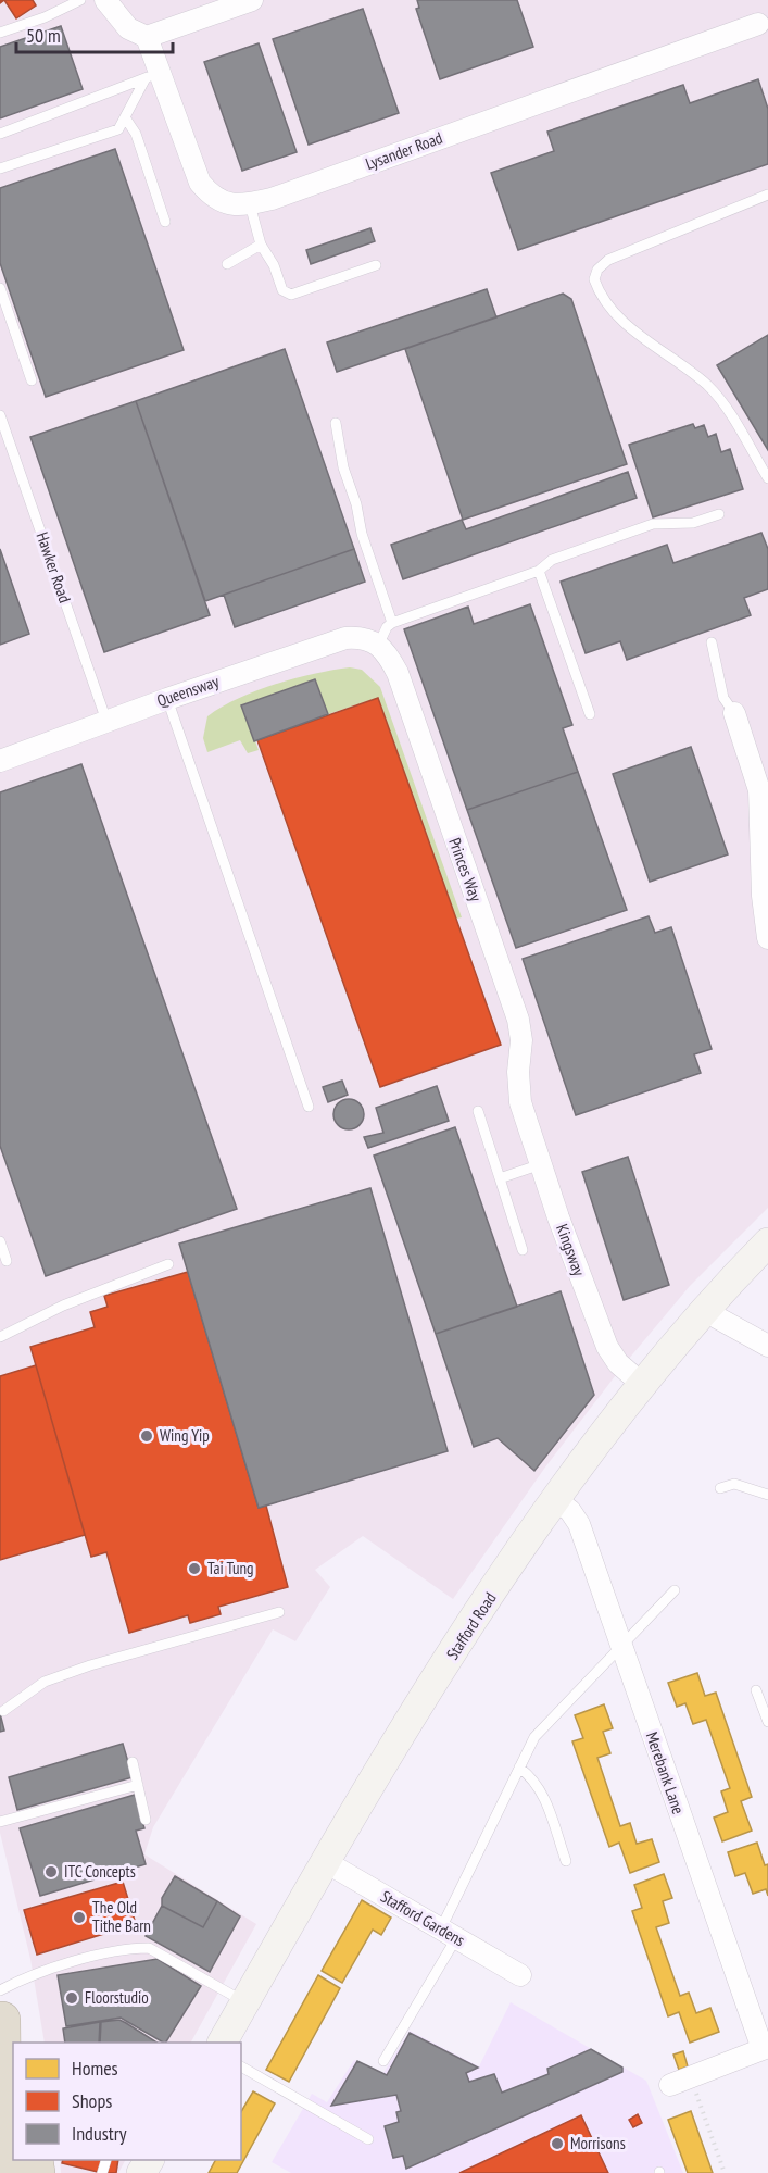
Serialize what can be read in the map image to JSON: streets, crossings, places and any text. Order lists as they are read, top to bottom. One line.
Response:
{"streets":{"main road":["Stafford Road"],"street":["Lysander Road","Queensway","Princes Way","Kingsway","Merebank Lane","Stafford Gardens"],"lane":["Hawker Road"]},"crossings":[["Hawker Road","Queensway"],["Queensway","Princes Way"],["Princes Way","Kingsway"],["Kingsway","Stafford Road"],["Stafford Road","Merebank Lane"],["Stafford Road","Stafford Gardens"]],"places":["Wing Yip","Tai Tung","ITC Concepts","The Old Tithe Barn","Floorstudio","Morrisons"],"legend":["Homes","Shops","Industry"],"scale_bar":"50 m"}
